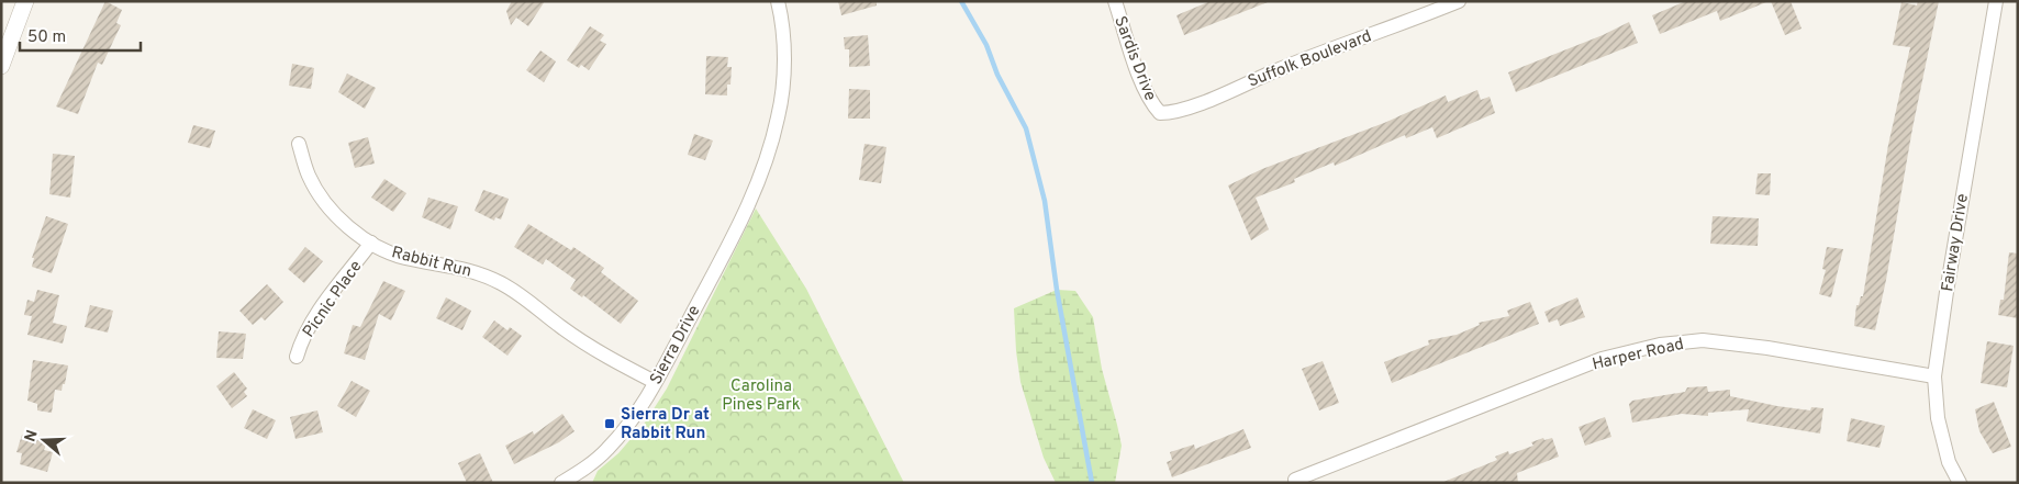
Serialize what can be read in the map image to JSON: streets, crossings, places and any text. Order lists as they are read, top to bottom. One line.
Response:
{"streets":{"street":["Sardis Drive","Suffolk Boulevard","Fairway Drive","Rabbit Run","Picnic Place","Sierra Drive","Harper Road"]},"crossings":[["Sardis Drive","Suffolk Boulevard"],["Fairway Drive","Harper Road"],["Rabbit Run","Picnic Place"],["Rabbit Run","Sierra Drive"]],"parks":["Carolina Pines Park"],"places":{"transit":["Sierra Dr at Rabbit Run"]},"scale_bar":"50 m","north":"left"}
